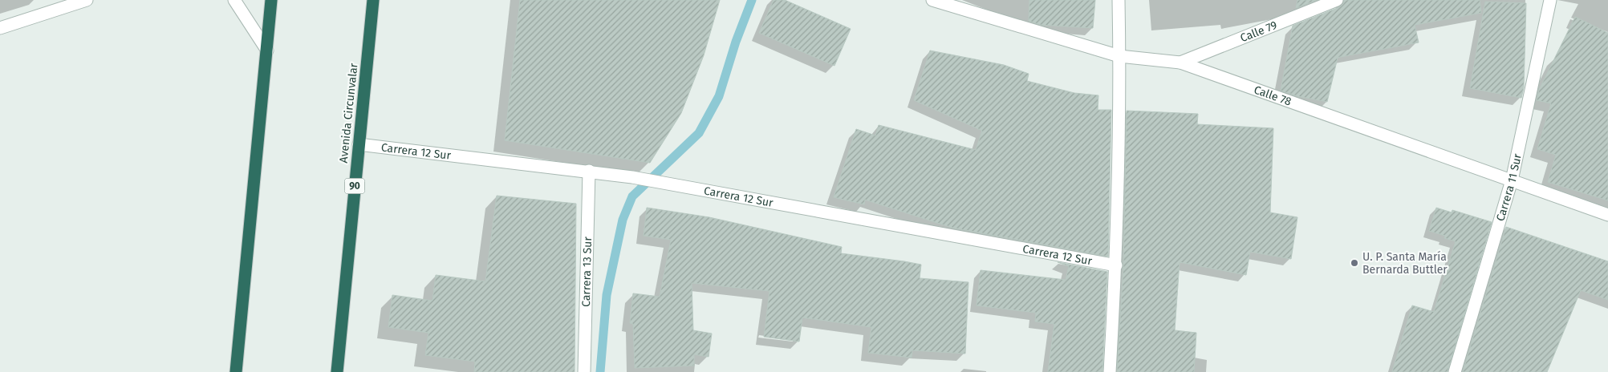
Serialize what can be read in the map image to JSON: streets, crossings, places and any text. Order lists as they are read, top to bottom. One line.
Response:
{"streets":{"highway":["Avenida Circunvalar","90"],"street":["Calle 79","Calle 78","Carrera 12 Sur","Carrera 11 Sur","Carrera 13 Sur"]},"crossings":[["Calle 79","Calle 78"],["Calle 78","Carrera 11 Sur"],["Avenida Circunvalar","Carrera 12 Sur"],["Carrera 12 Sur","Carrera 13 Sur"]],"places":["U. P. Santa María Bernarda Buttler"]}
